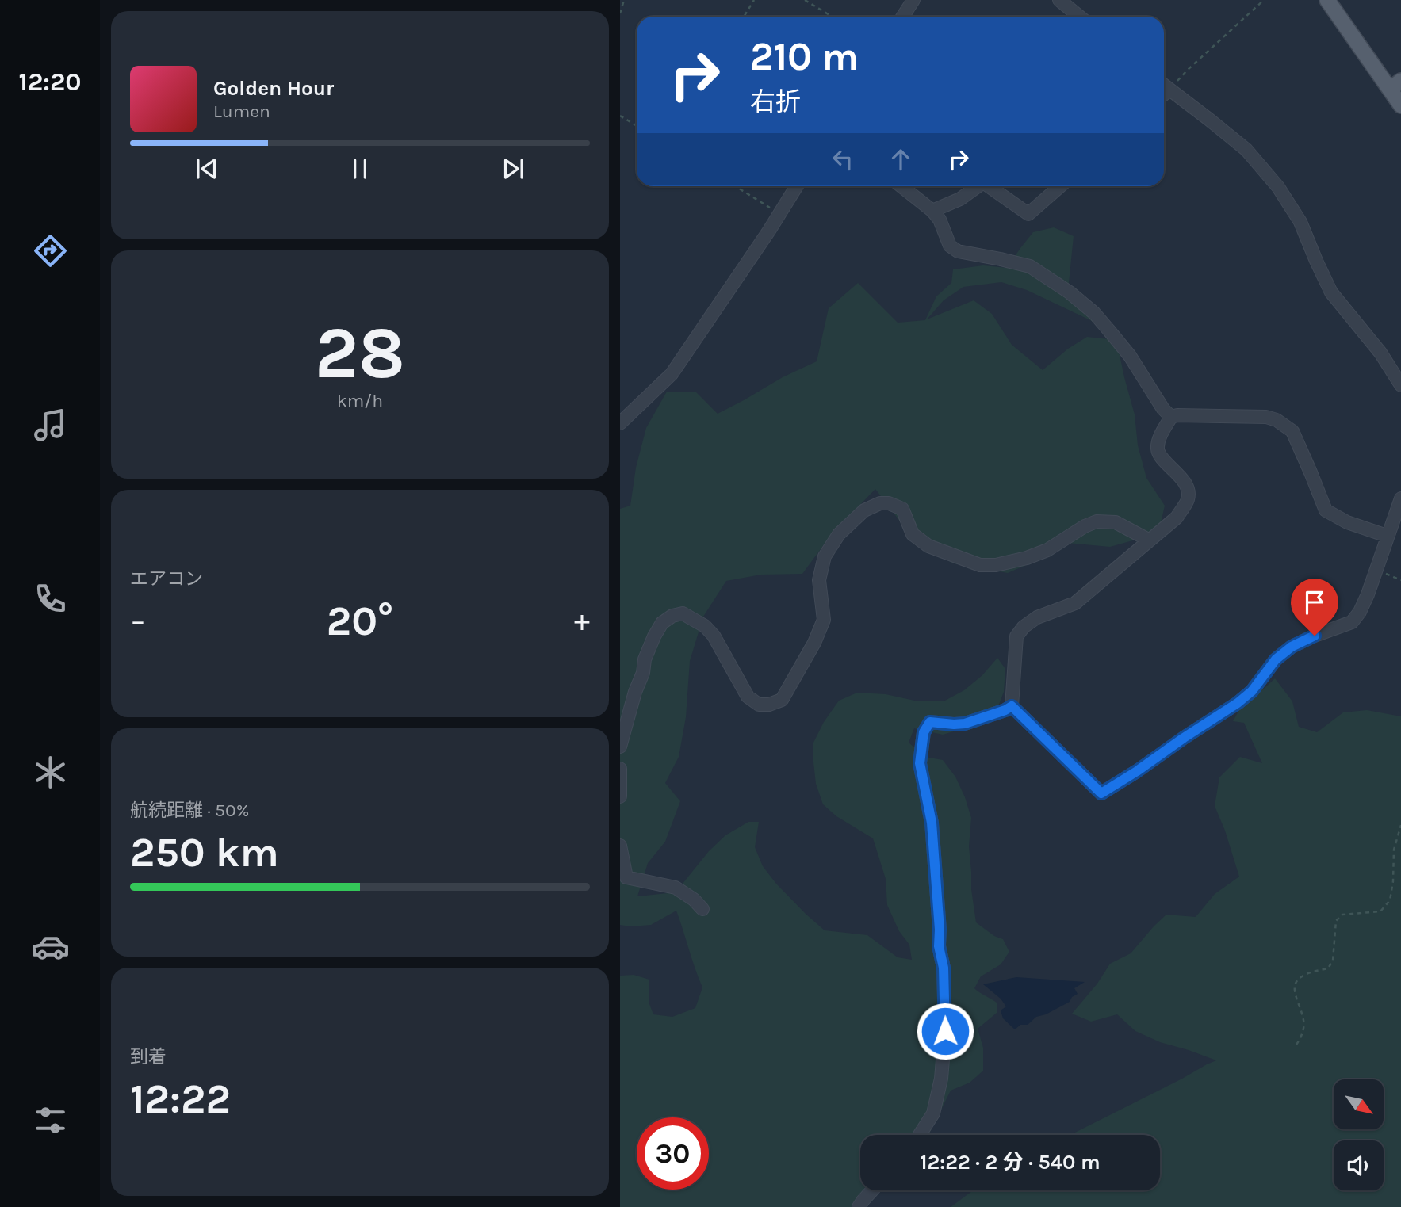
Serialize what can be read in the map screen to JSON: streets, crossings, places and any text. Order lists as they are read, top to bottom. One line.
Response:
{"north":"bottom right","page":{"tabs":"12:20","turn":["210 m","右折"],"song":["Golden Hour","Lumen"],"tile":[["28","km/h"],"エアコン",["航続距離 · 50%","250 km"],["到着","12:22"]],"heat":["−","20°","+"],"limit":"30","trip":"12:22 · 2 分 · 540 m"}}
